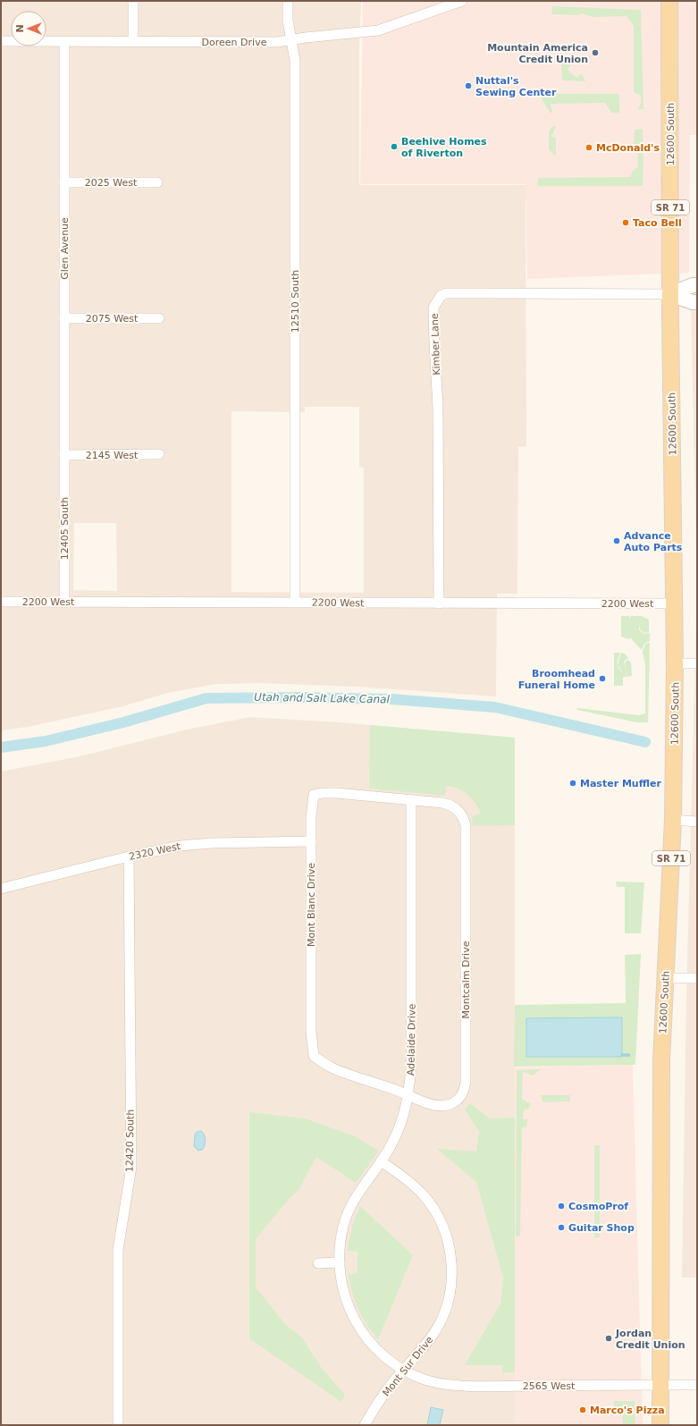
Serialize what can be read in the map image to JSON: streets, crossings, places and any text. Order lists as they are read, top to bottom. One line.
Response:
{"streets":{"main road":["12600 South","SR 71"],"street":["Doreen Drive","2025 West","Glen Avenue","12510 South","2075 West","Kimber Lane","2145 West","12405 South","2200 West","2320 West","Mont Blanc Drive","Montcalm Drive","Adelaide Drive","12420 South","Mont Sur Drive","2565 West"]},"crossings":[["Doreen Drive","Glen Avenue"],["Doreen Drive","12510 South"],["12600 South","Kimber Lane"],["12600 South","2200 West"],["12600 South","2565 West"],["2025 West","Glen Avenue"],["Glen Avenue","2075 West"],["Glen Avenue","2145 West"],["Glen Avenue","12405 South"],["12510 South","2200 West"],["Kimber Lane","2200 West"],["2145 West","12405 South"],["12405 South","2200 West"],["2320 West","Mont Blanc Drive"],["2320 West","12420 South"],["Mont Blanc Drive","Montcalm Drive"],["Mont Blanc Drive","Adelaide Drive"],["Montcalm Drive","Adelaide Drive"],["Adelaide Drive","Mont Sur Drive"],["Adelaide Drive","2565 West"],["Mont Sur Drive","2565 West"]],"water":["Utah and Salt Lake Canal"],"places":["Mountain America Credit Union","Nuttal's Sewing Center","Beehive Homes of Riverton","McDonald's","Taco Bell","Advance Auto Parts","Broomhead Funeral Home","Master Muffler","CosmoProf","Guitar Shop","Jordan Credit Union","Marco's Pizza"],"north":"left"}
